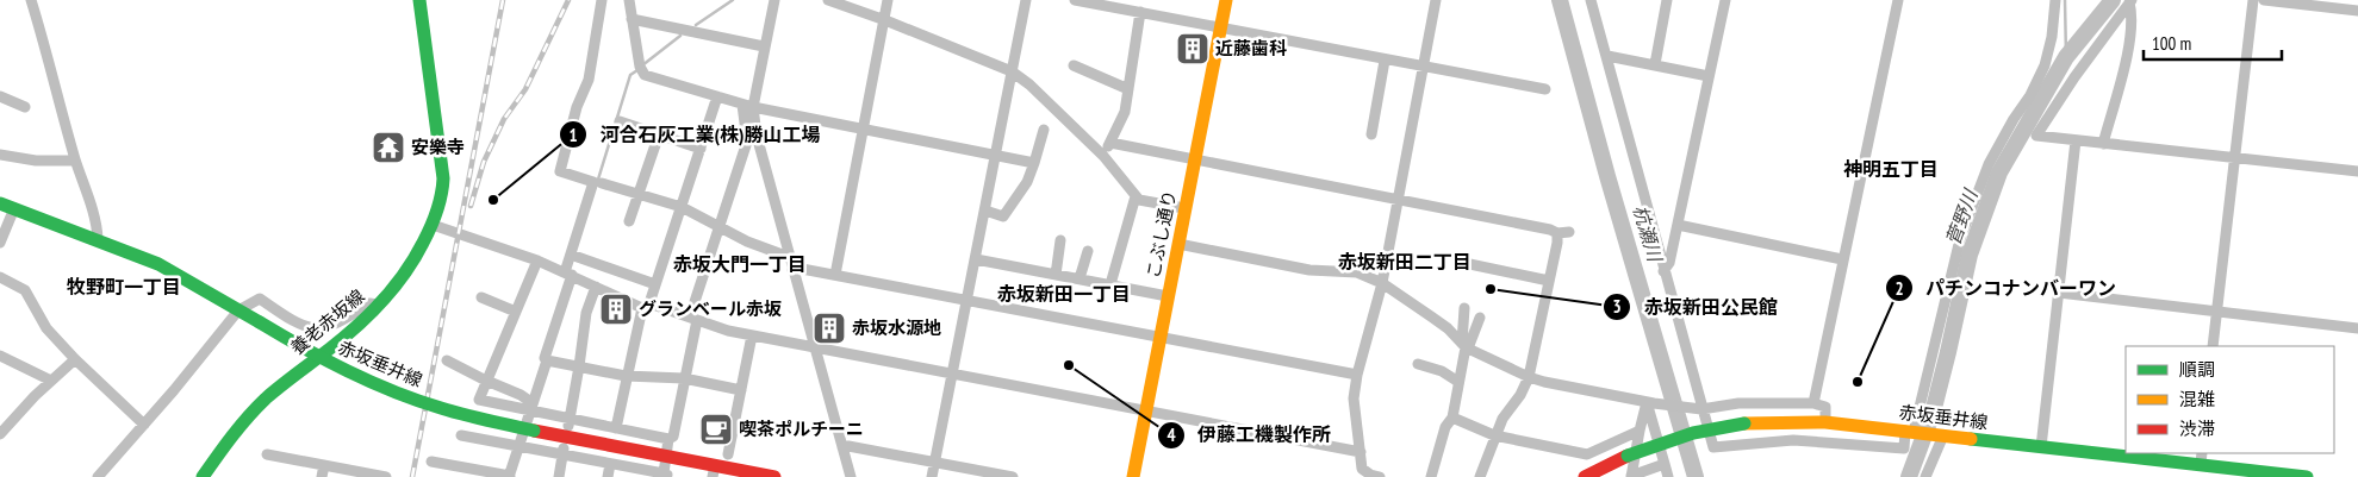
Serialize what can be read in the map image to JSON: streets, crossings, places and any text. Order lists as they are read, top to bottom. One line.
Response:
{"streets":{"main road":["こぶし通り","養老赤坂線","赤坂垂井線"]},"districts":["神明五丁目","赤坂新田二丁目","赤坂大門一丁目","牧野町一丁目","赤坂新田一丁目"],"water":["菅野川","杭瀬川"],"places":{"building":["近藤歯科","グランベール赤坂","赤坂水源地"],"temple":["安樂寺"],"other":["河合石灰工業(株)勝山工場","赤坂新田公民館","伊藤工機製作所","パチンコナンバーワン"],"cafe":["喫茶ポルチーニ"]},"legend":["順調","混雑","渋滞"],"scale_bar":"100 m"}
